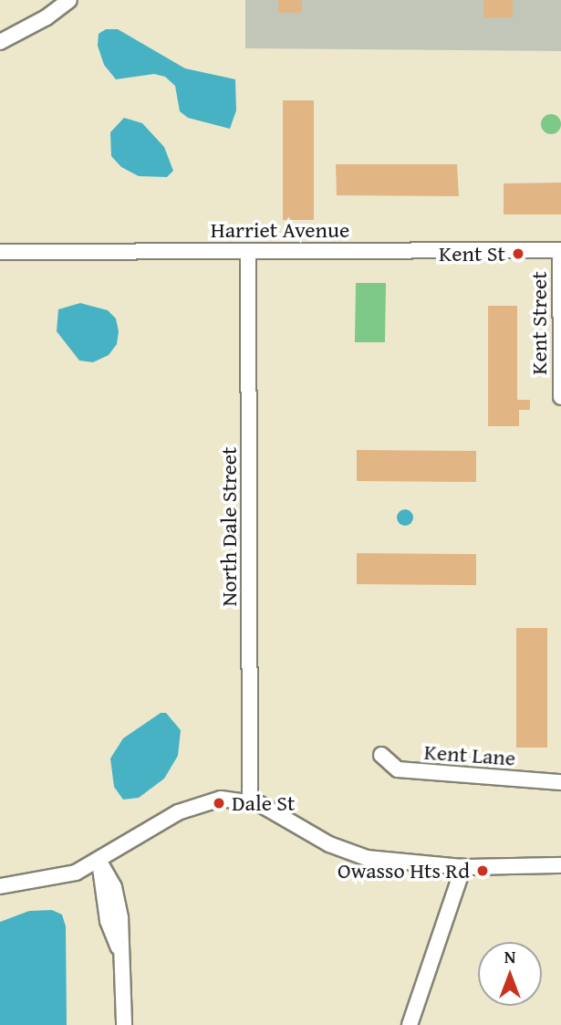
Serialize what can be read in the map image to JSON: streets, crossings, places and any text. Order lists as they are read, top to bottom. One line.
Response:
{"streets":{"street":["Harriet Avenue","Kent Street","North Dale Street","Kent Lane"]},"crossings":[["Harriet Avenue","Kent Street"],["Harriet Avenue","North Dale Street"]],"places":["Kent St","Dale St","Owasso Hts Rd"],"north":"top"}
